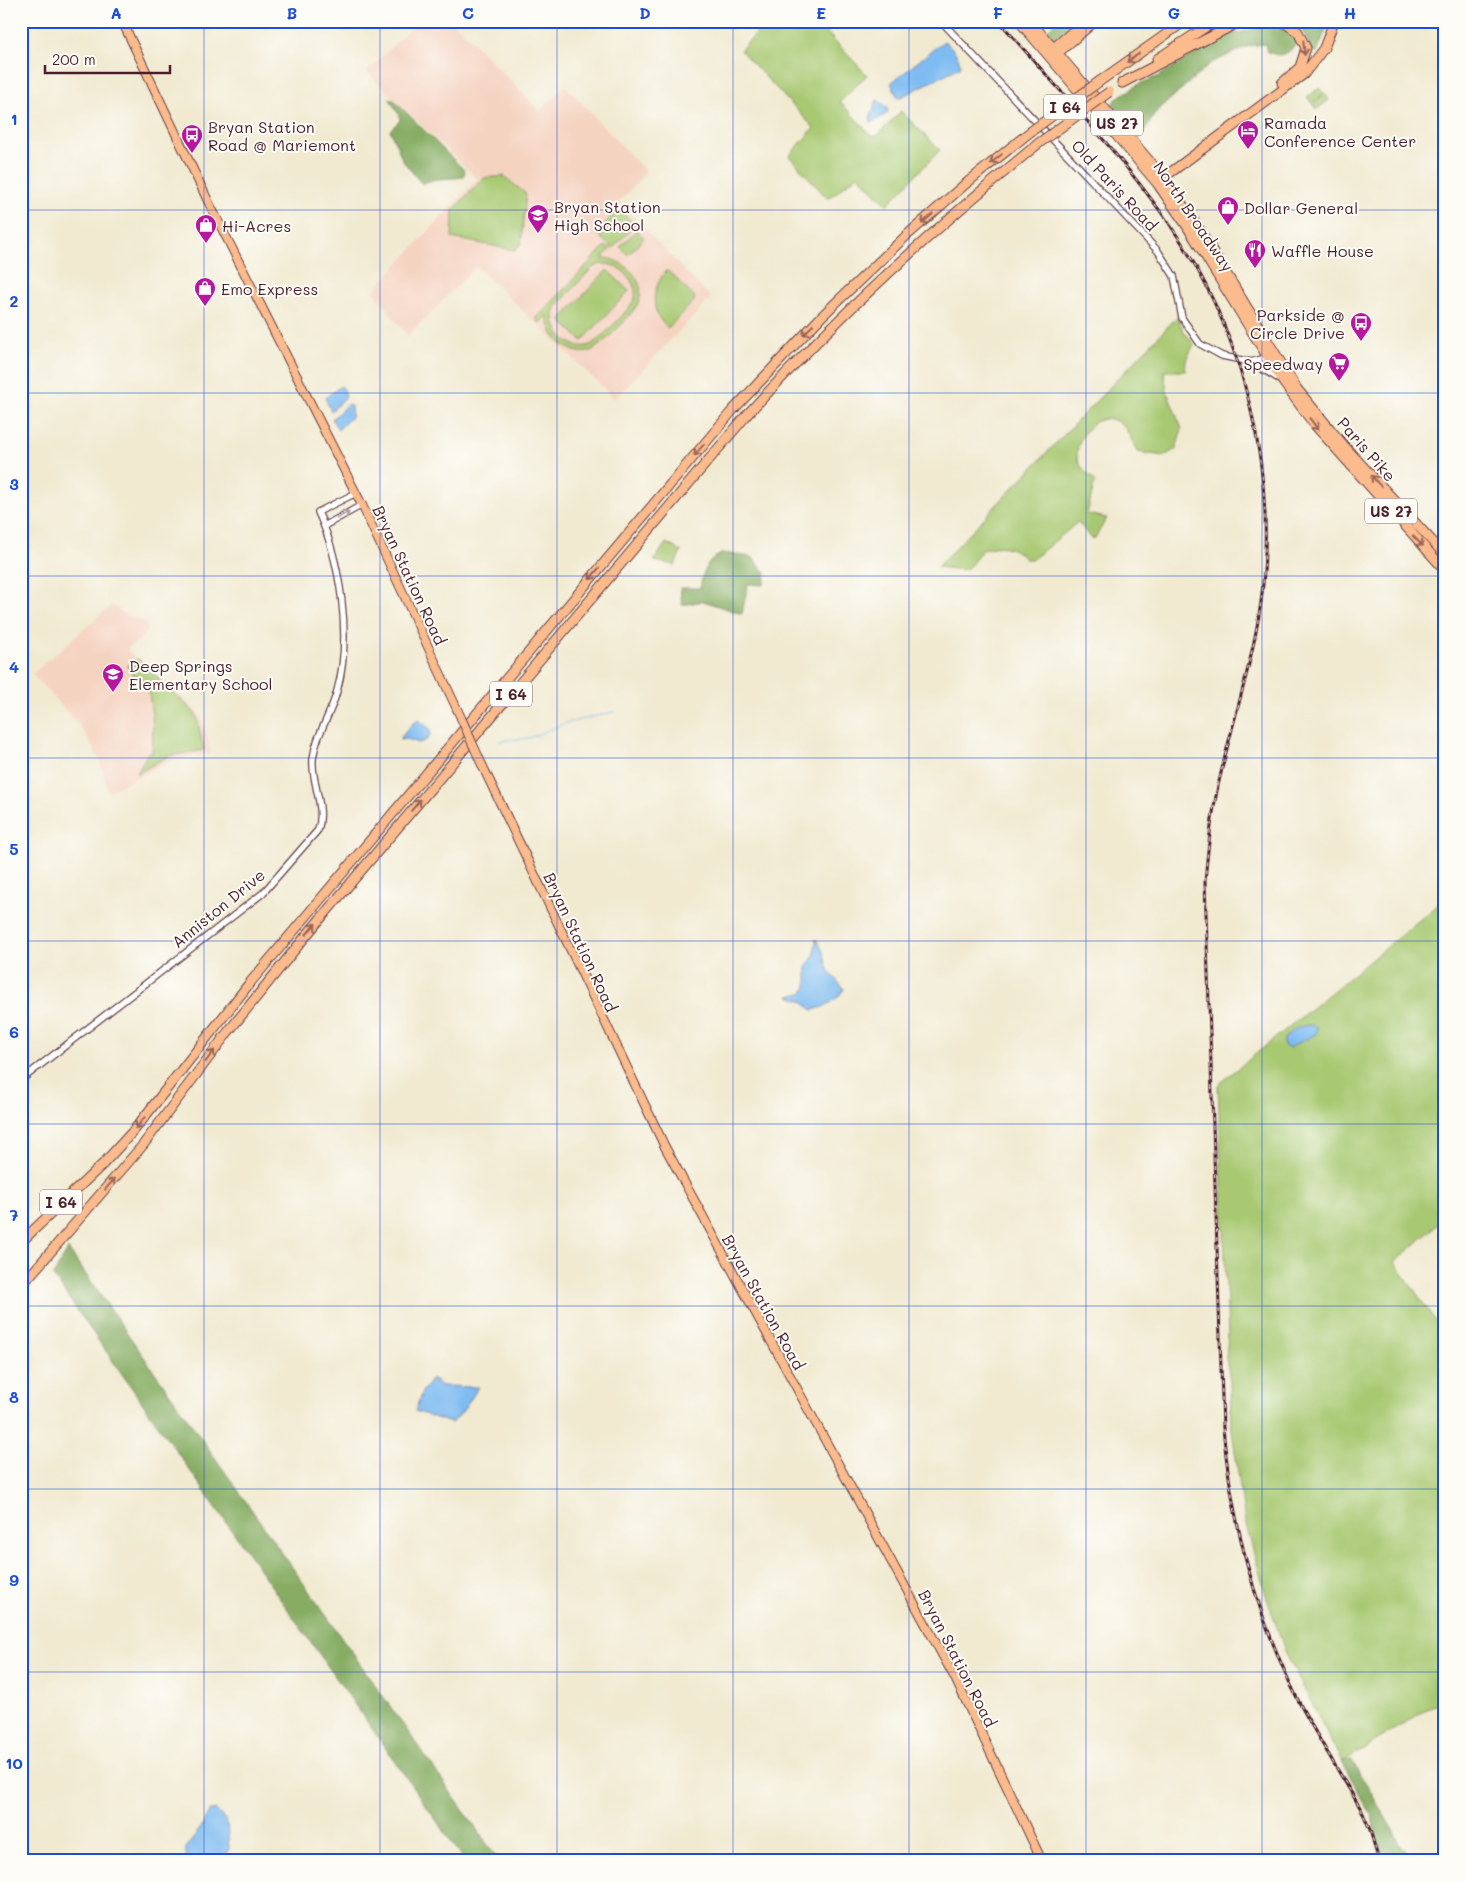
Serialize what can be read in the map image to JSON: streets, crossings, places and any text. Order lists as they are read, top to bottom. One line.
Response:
{"streets":{"highway":["I 64","US 27","North Broadway","Paris Pike"],"main road":["Bryan Station Road"],"street":["Old Paris Road","Anniston Drive"]},"crossings":[["Old Paris Road","North Broadway"],["Old Paris Road","Paris Pike"],["North Broadway","Paris Pike"],["Bryan Station Road","Anniston Drive"]],"places":{"hotel":["Ramada Conference Center"],"bus stop":["Bryan Station Road @ Mariemont","Parkside @ Circle Drive"],"shop":["Dollar General","Hi-Acres","Emo Express"],"school or university":["Bryan Station High School","Deep Springs Elementary School"],"restaurant":["Waffle House"],"supermarket":["Speedway"]},"scale_bar":"200 m","grid":{"columns":["A","B","C","D","E","F","G","H"],"rows":["1","2","3","4","5","6","7","8","9","10"]}}
